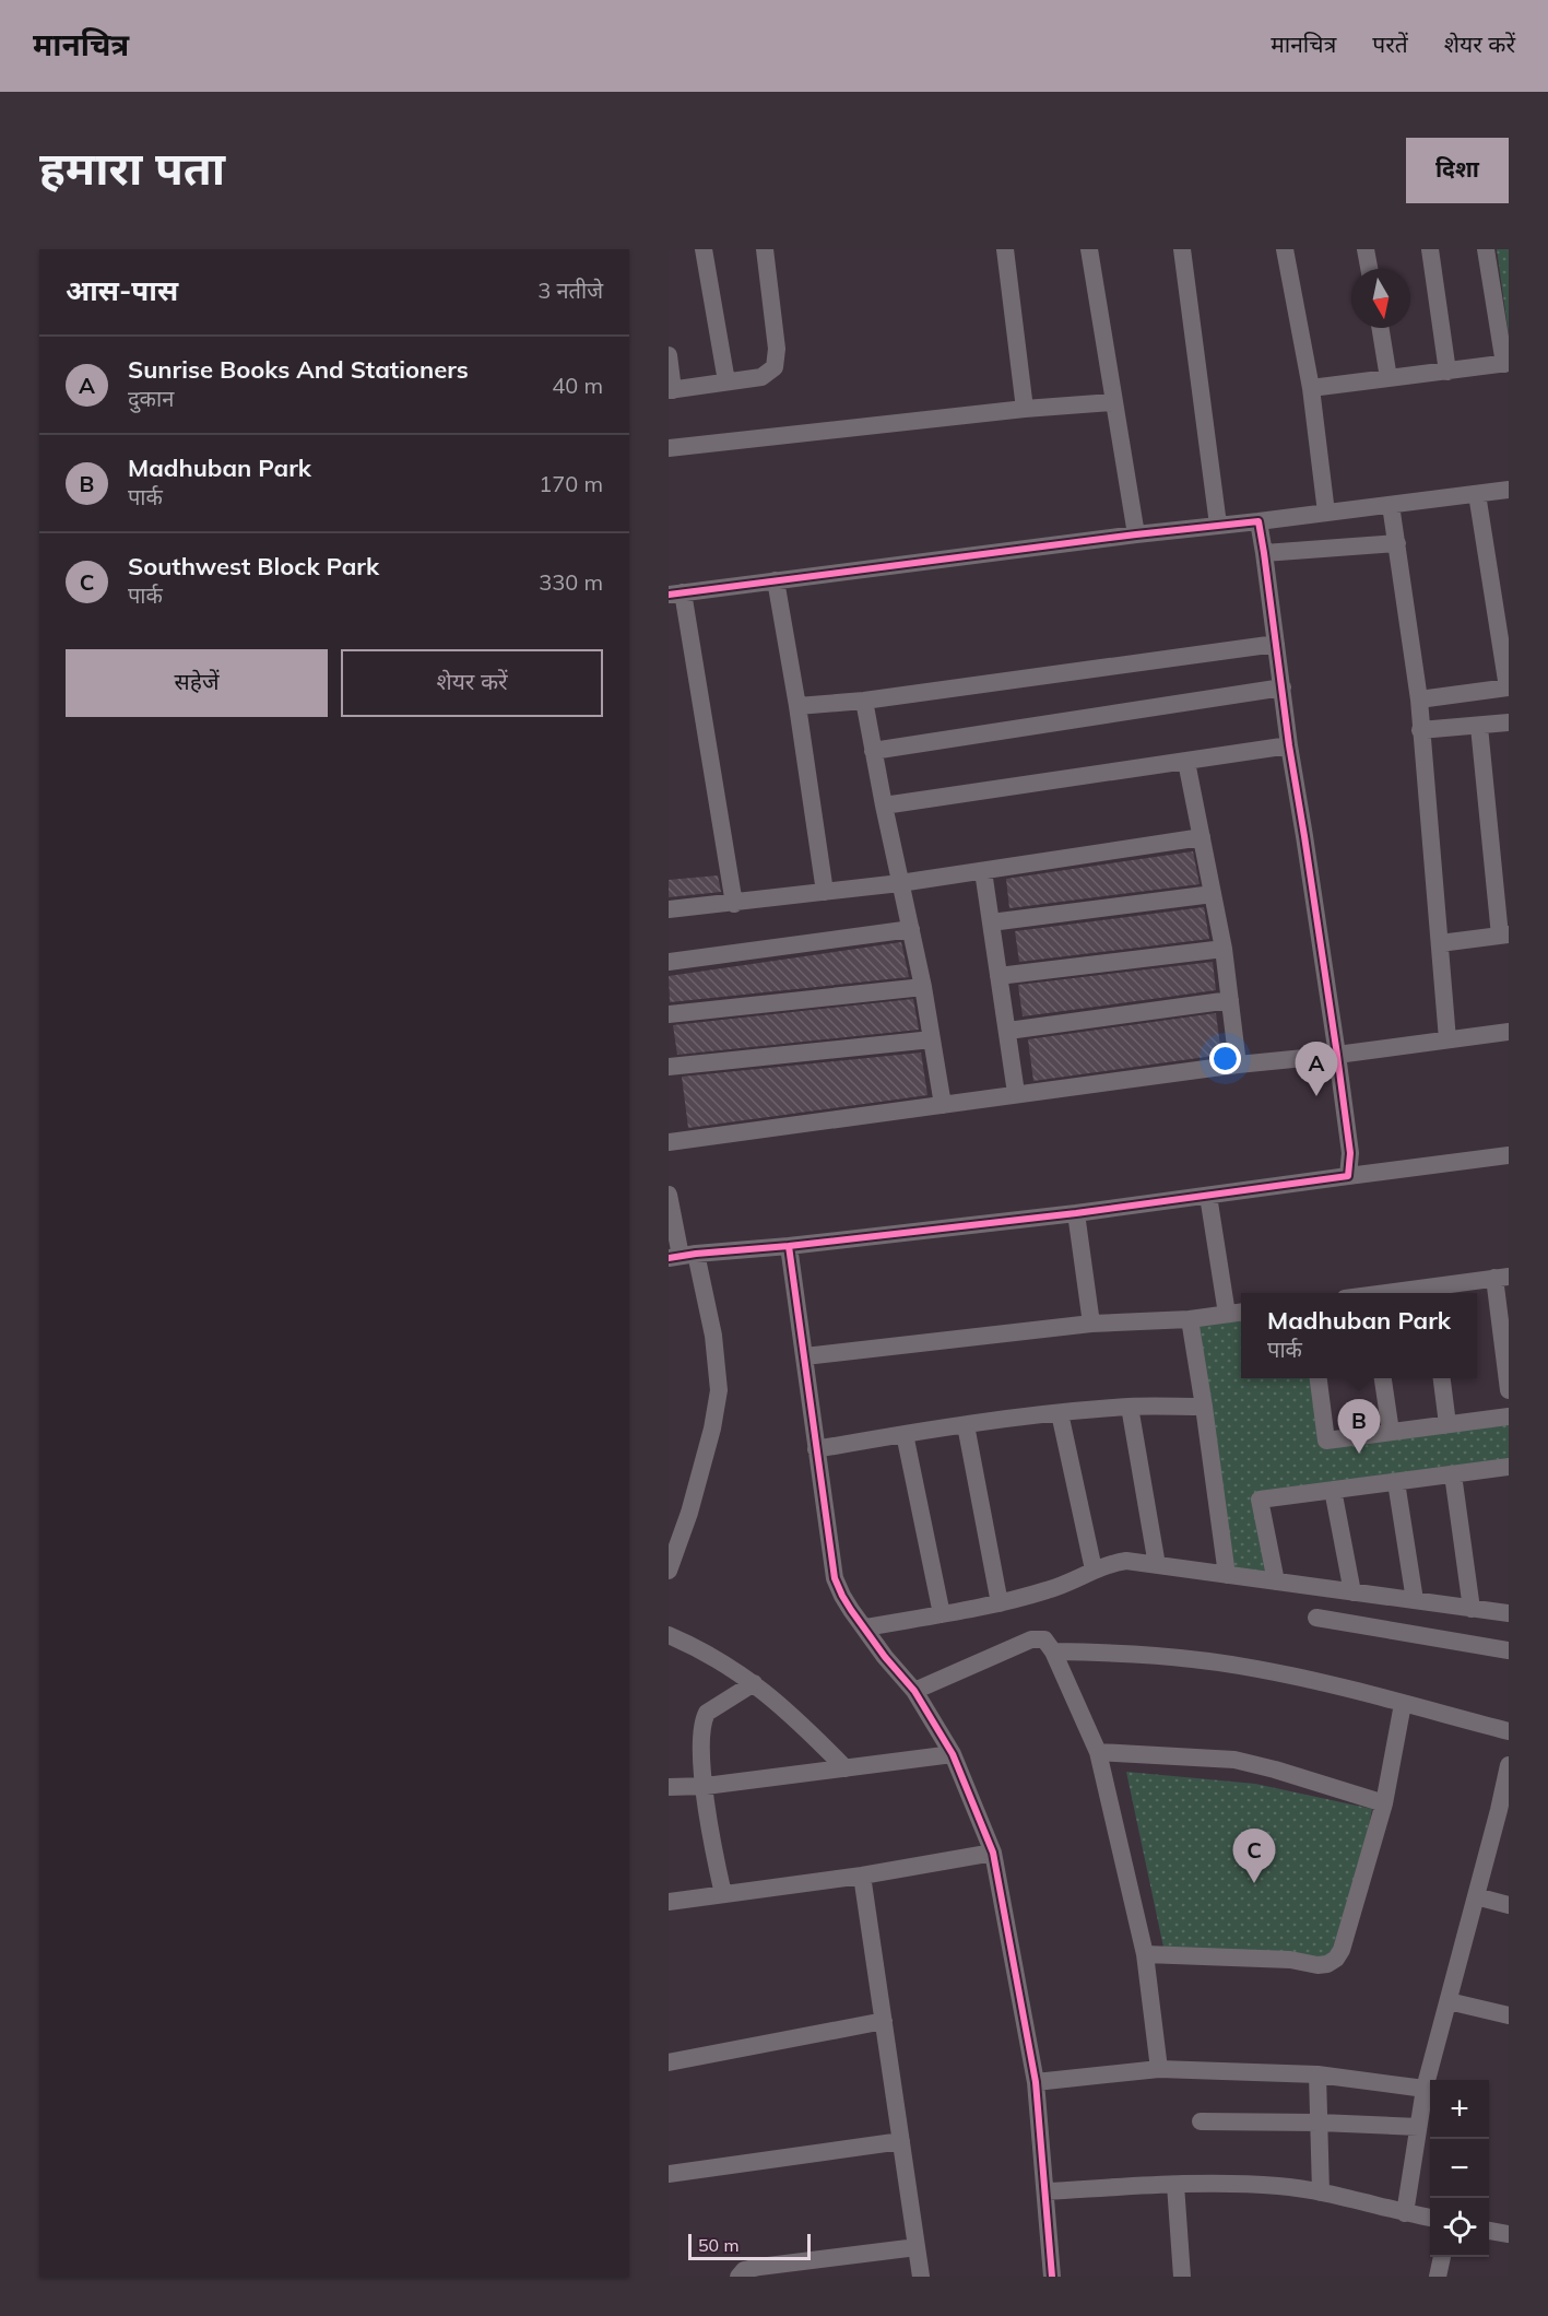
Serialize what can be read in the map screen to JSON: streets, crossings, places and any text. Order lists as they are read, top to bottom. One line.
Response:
{"scale_bar":"50 m","north":"bottom","page":{"header":"मानचित्र","nav":["मानचित्र","परतें","शेयर करें"],"buttons":["दिशा",["सहेजें","शेयर करें"]],"title":"हमारा पता","heading":["आस-पास","3 नतीजे"],"list":[{"mark":"A","name":"Sunrise Books And Stationers","note":"दुकान","value":"40 m"},{"mark":"B","name":"Madhuban Park","note":"पार्क","value":"170 m"},{"mark":"C","name":"Southwest Block Park","note":"पार्क","value":"330 m"}],"pins":["A","B","C"],"popup":["Madhuban Park","पार्क"],"map_buttons":["+","−"],"scale":"50 m"}}
